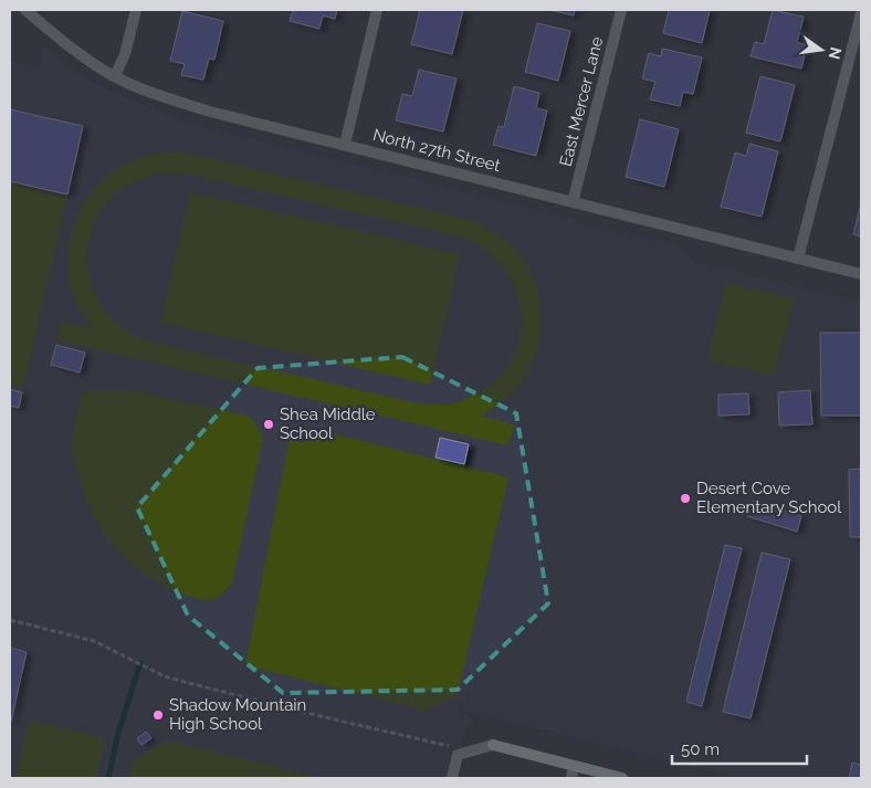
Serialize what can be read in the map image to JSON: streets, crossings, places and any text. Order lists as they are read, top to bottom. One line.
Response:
{"streets":{"street":["East Mercer Lane","North 27th Street"]},"crossings":[["East Mercer Lane","North 27th Street"]],"places":["Shea Middle School","Desert Cove Elementary School","Shadow Mountain High School"],"scale_bar":"50 m","north":"right"}
